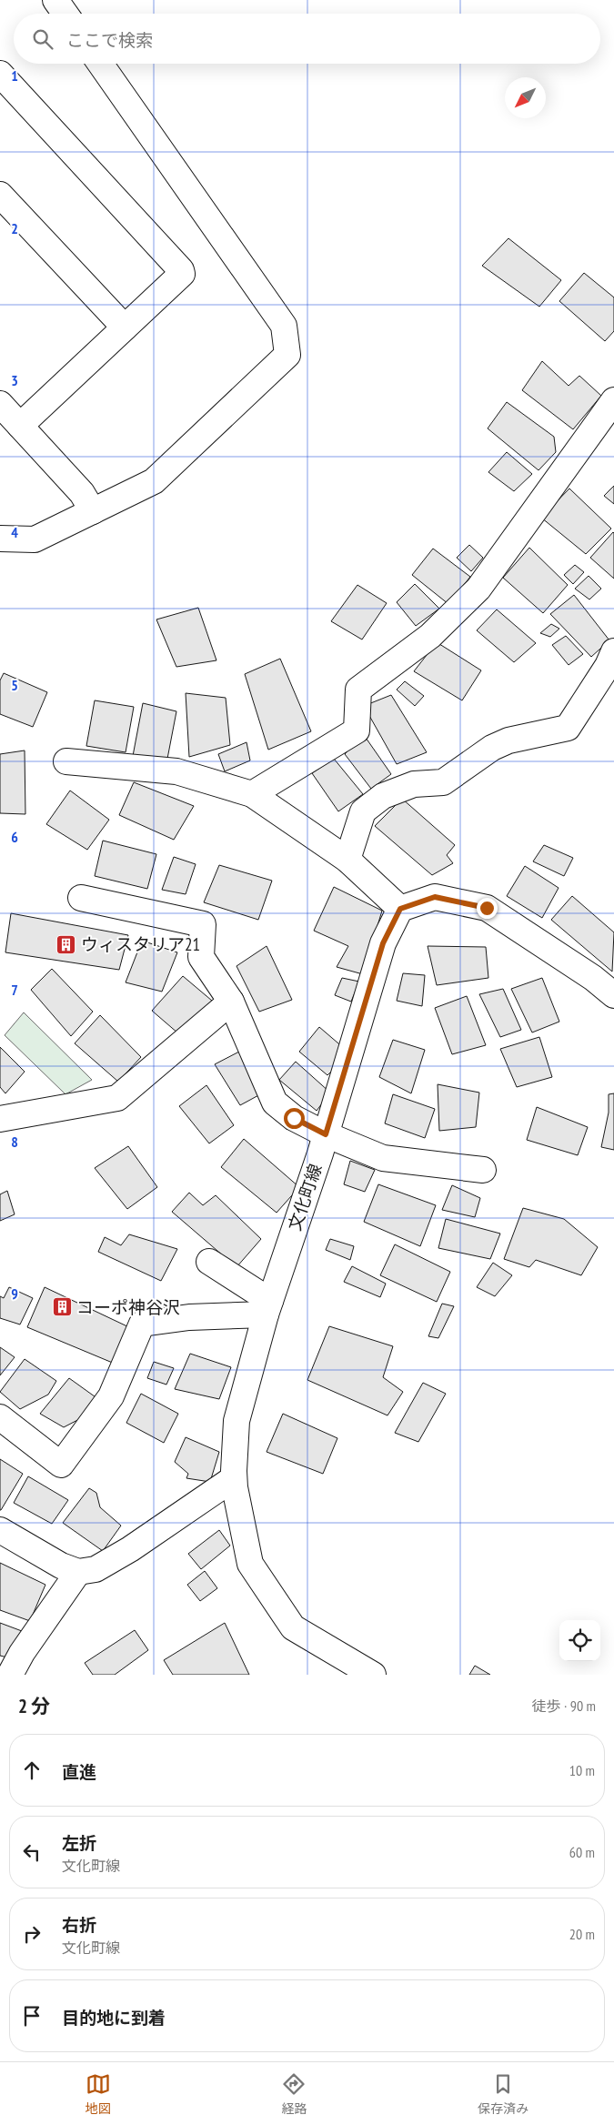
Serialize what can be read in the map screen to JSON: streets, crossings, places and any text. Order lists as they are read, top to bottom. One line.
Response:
{"streets":{"street":["文化町線"]},"places":{"building":["ウィスタリア21","コーポ神谷沢"]},"north":"bottom left","page":{"search":"ここで検索","heading":["2 分","徒歩 · 90 m"],"list":[["直進","10 m"],["左折","文化町線","60 m"],["右折","文化町線","20 m"],"目的地に到着"],"nav":["地図","経路","保存済み"]},"grid":{"rows":["1","2","3","4","5","6","7","8","9"]}}
